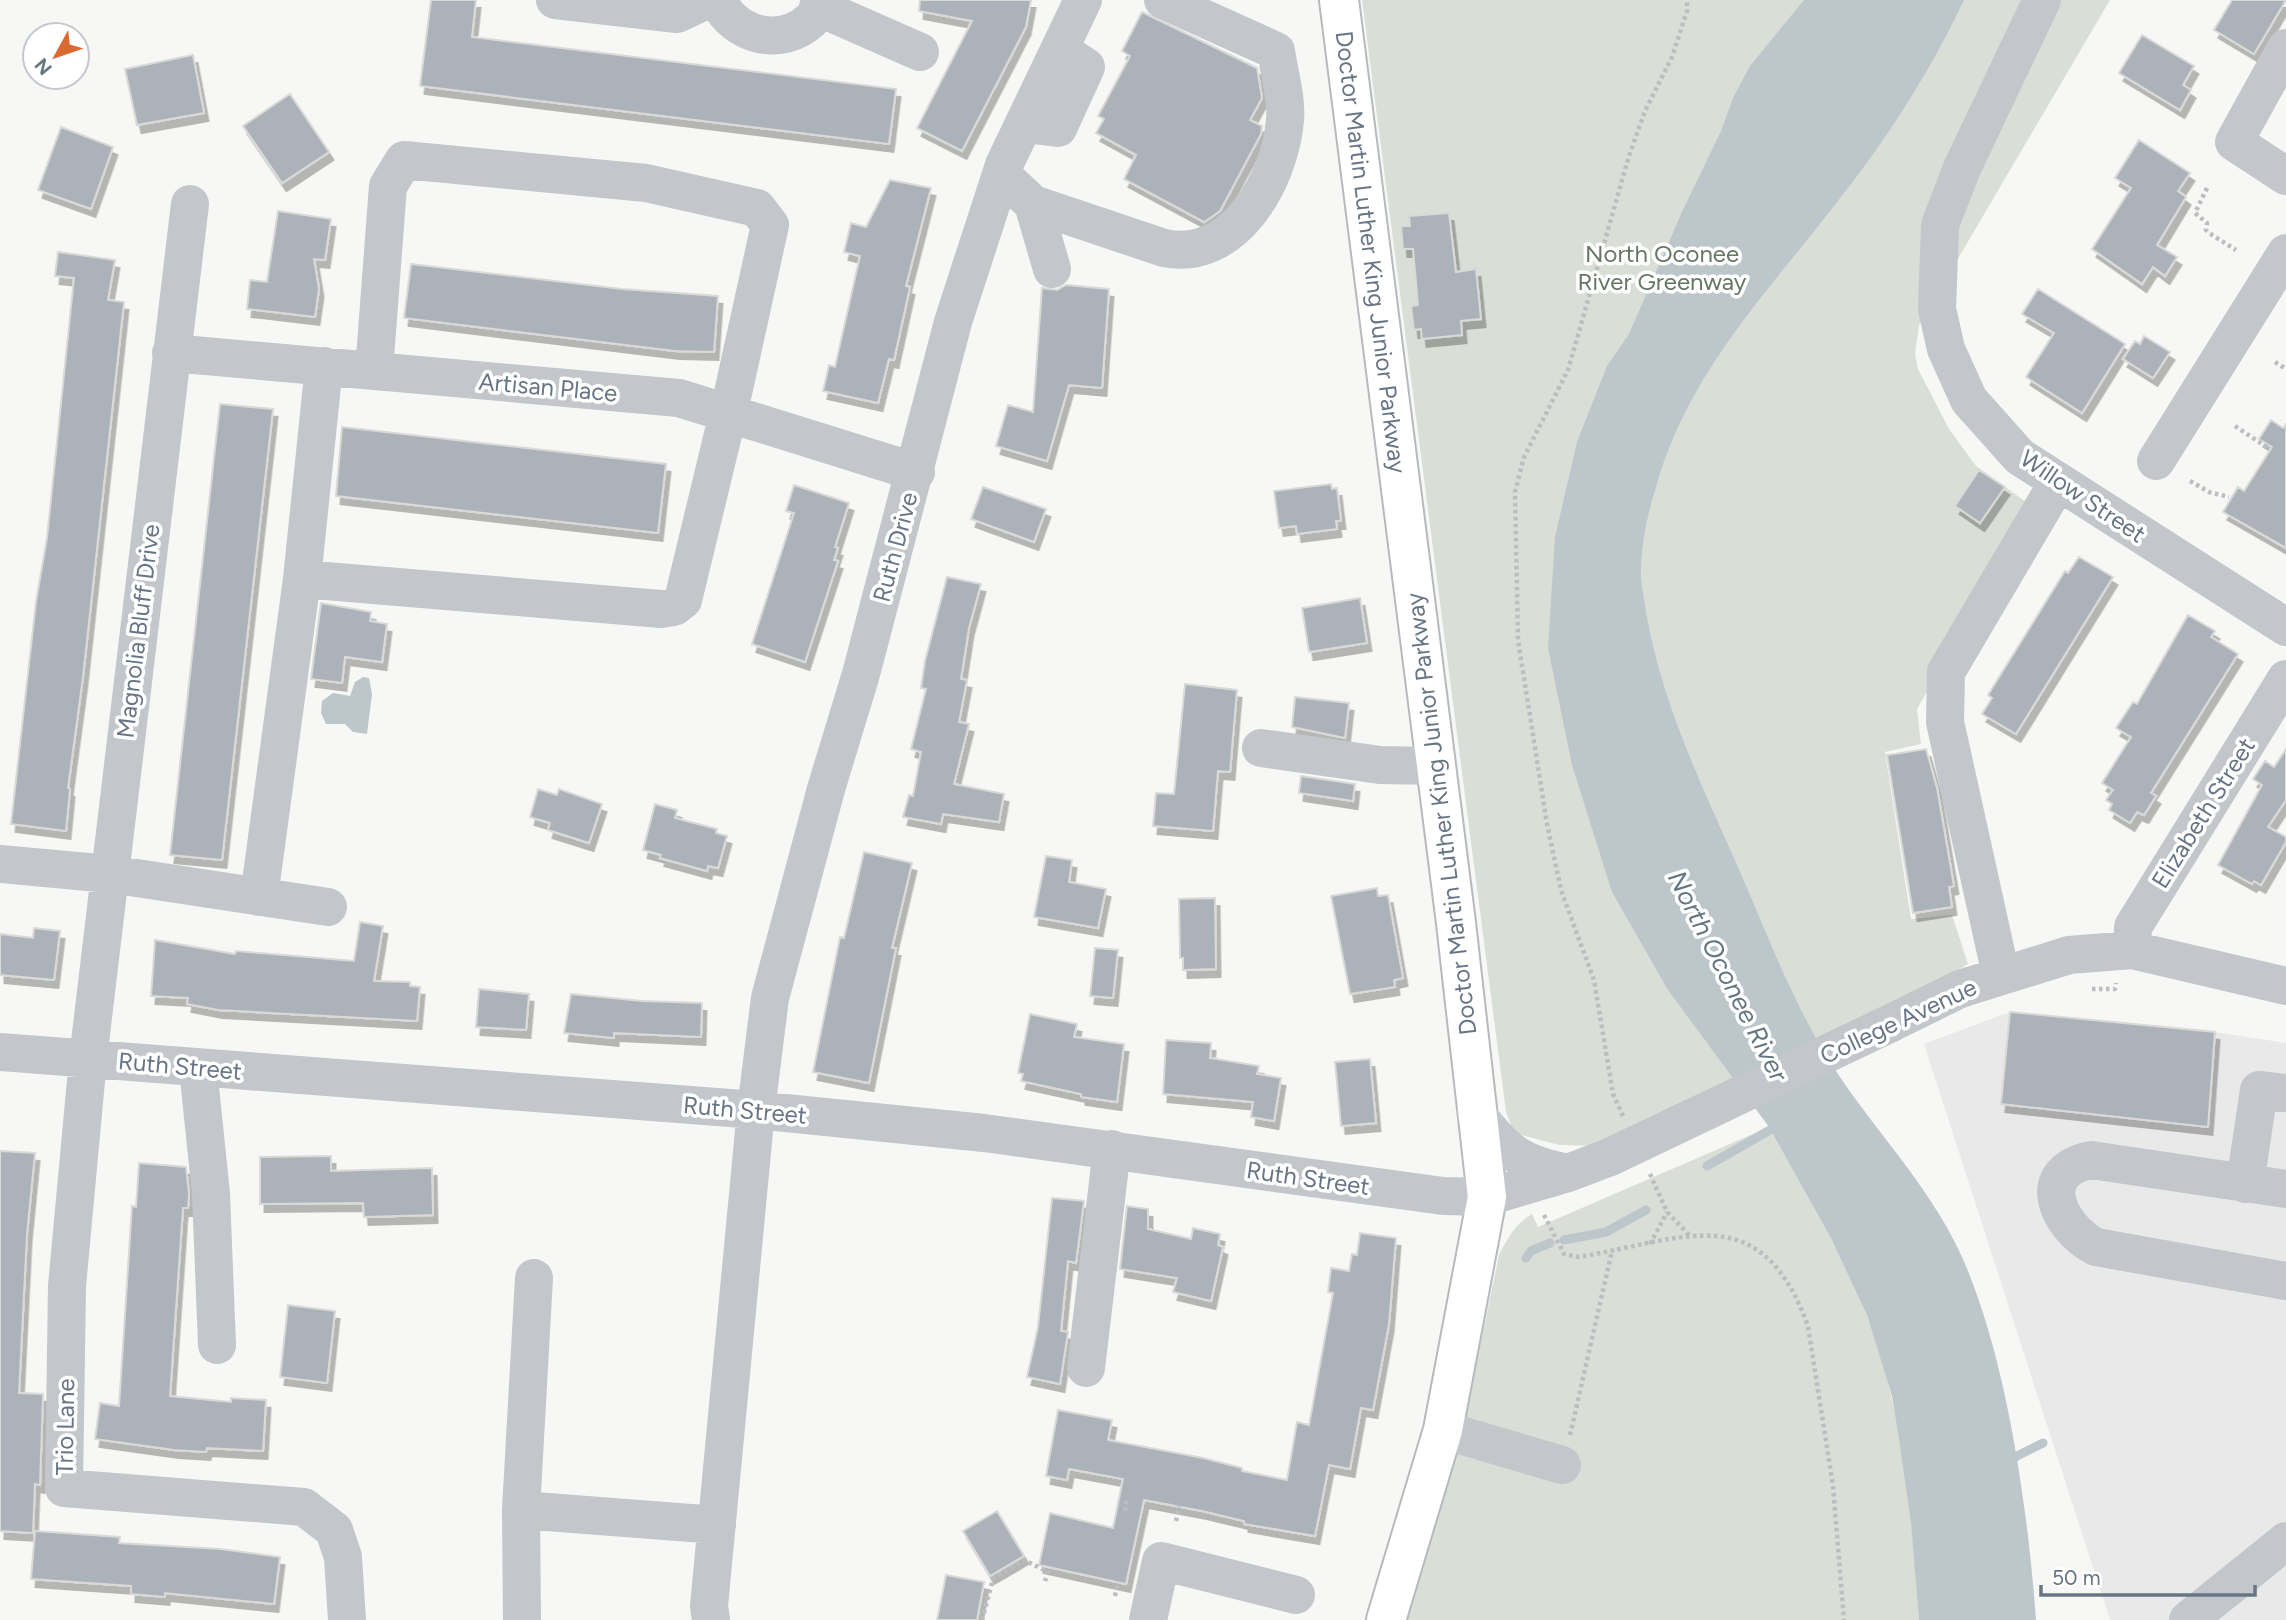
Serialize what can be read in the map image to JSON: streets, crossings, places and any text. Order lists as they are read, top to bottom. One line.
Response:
{"streets":{"main road":["Doctor Martin Luther King Junior Parkway"],"street":["Artisan Place","Willow Street","Ruth Drive","Magnolia Bluff Drive","Elizabeth Street","College Avenue","Ruth Street","Trio Lane"]},"crossings":[["Doctor Martin Luther King Junior Parkway","College Avenue"],["Doctor Martin Luther King Junior Parkway","Ruth Street"],["Artisan Place","Ruth Drive"],["Artisan Place","Magnolia Bluff Drive"],["Ruth Drive","Ruth Street"],["Magnolia Bluff Drive","Ruth Street"],["Magnolia Bluff Drive","Trio Lane"],["Elizabeth Street","College Avenue"],["College Avenue","Ruth Street"],["Ruth Street","Trio Lane"]],"water":["North Oconee River"],"parks":["North Oconee River Greenway"],"scale_bar":"50 m","north":"bottom left"}
